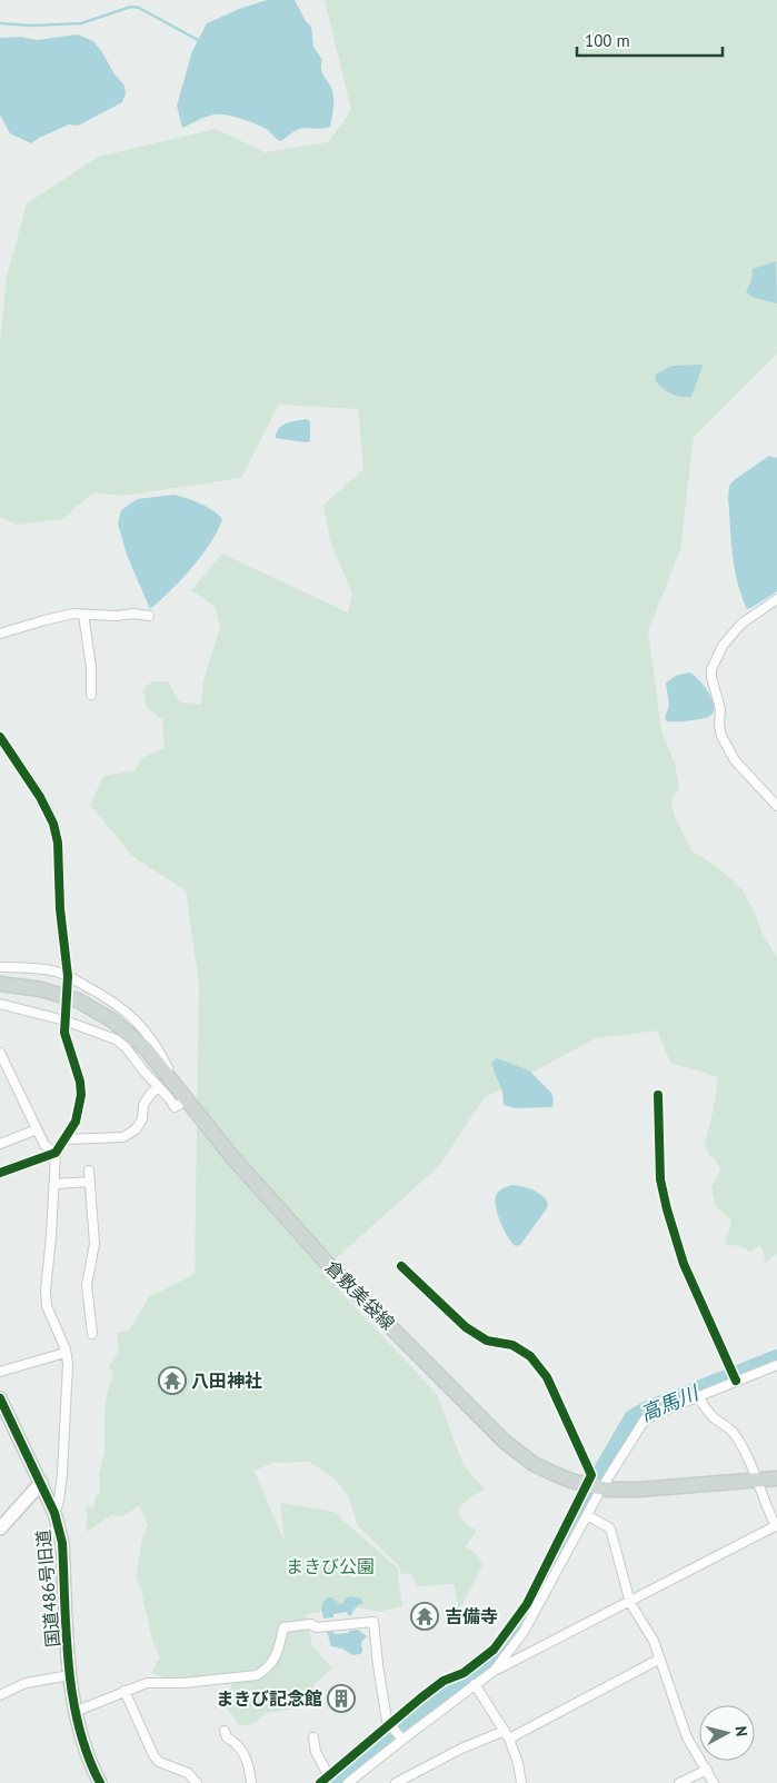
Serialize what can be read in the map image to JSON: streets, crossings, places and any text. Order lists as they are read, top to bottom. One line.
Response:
{"streets":{"main road":["倉敷美袋線"],"street":["国道486号旧道"]},"water":["高馬川"],"parks":["まきび公園"],"places":{"temple":["八田神社","吉備寺"],"building":["まきび記念館"]},"scale_bar":"100 m","north":"right"}
